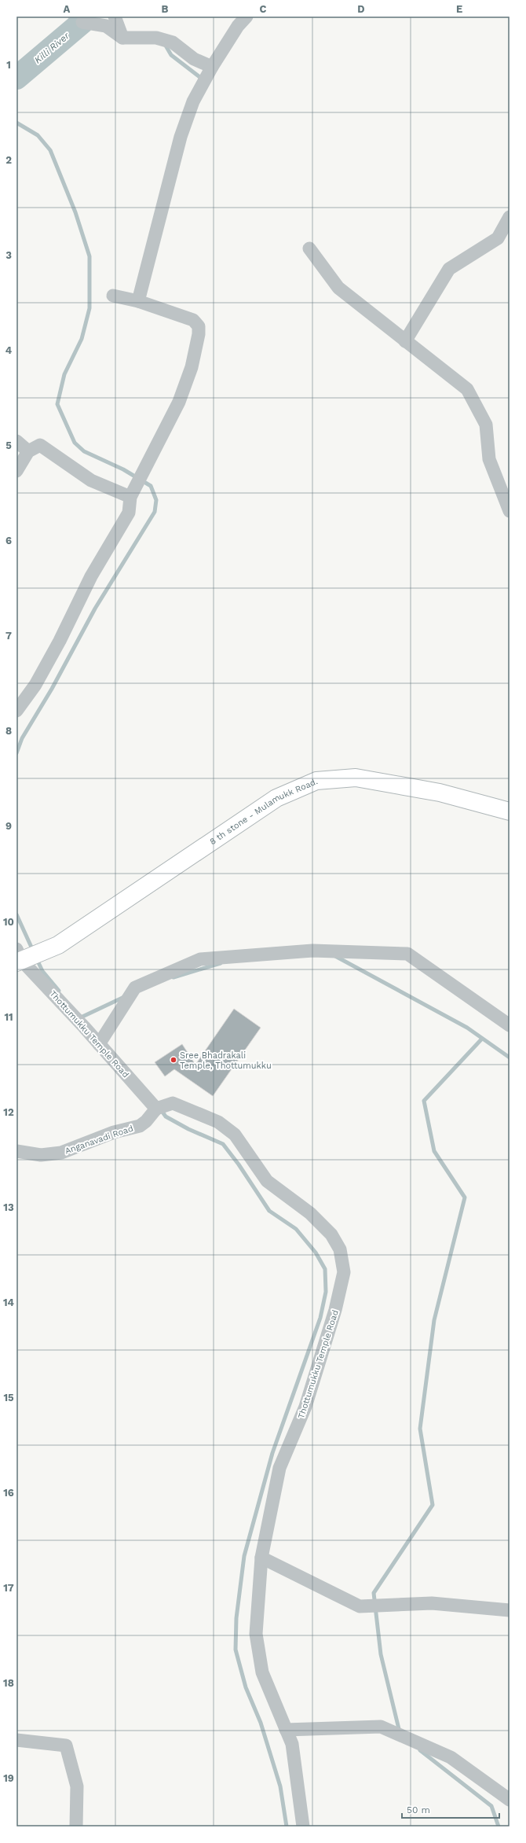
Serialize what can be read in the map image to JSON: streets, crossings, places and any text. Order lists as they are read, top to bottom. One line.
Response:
{"streets":{"main road":["8 th stone - Mulamukk Road."],"street":["Thottumukku Temple Road","Anganavadi Road"]},"crossings":[["8 th stone - Mulamukk Road.","Thottumukku Temple Road"],["Thottumukku Temple Road","Anganavadi Road"]],"water":["Killi River"],"places":["Sree Bhadrakali Temple, Thottumukku"],"scale_bar":"50 m","grid":{"columns":["A","B","C","D","E"],"rows":["1","2","3","4","5","6","7","8","9","10","11","12","13","14","15","16","17","18","19"]}}
